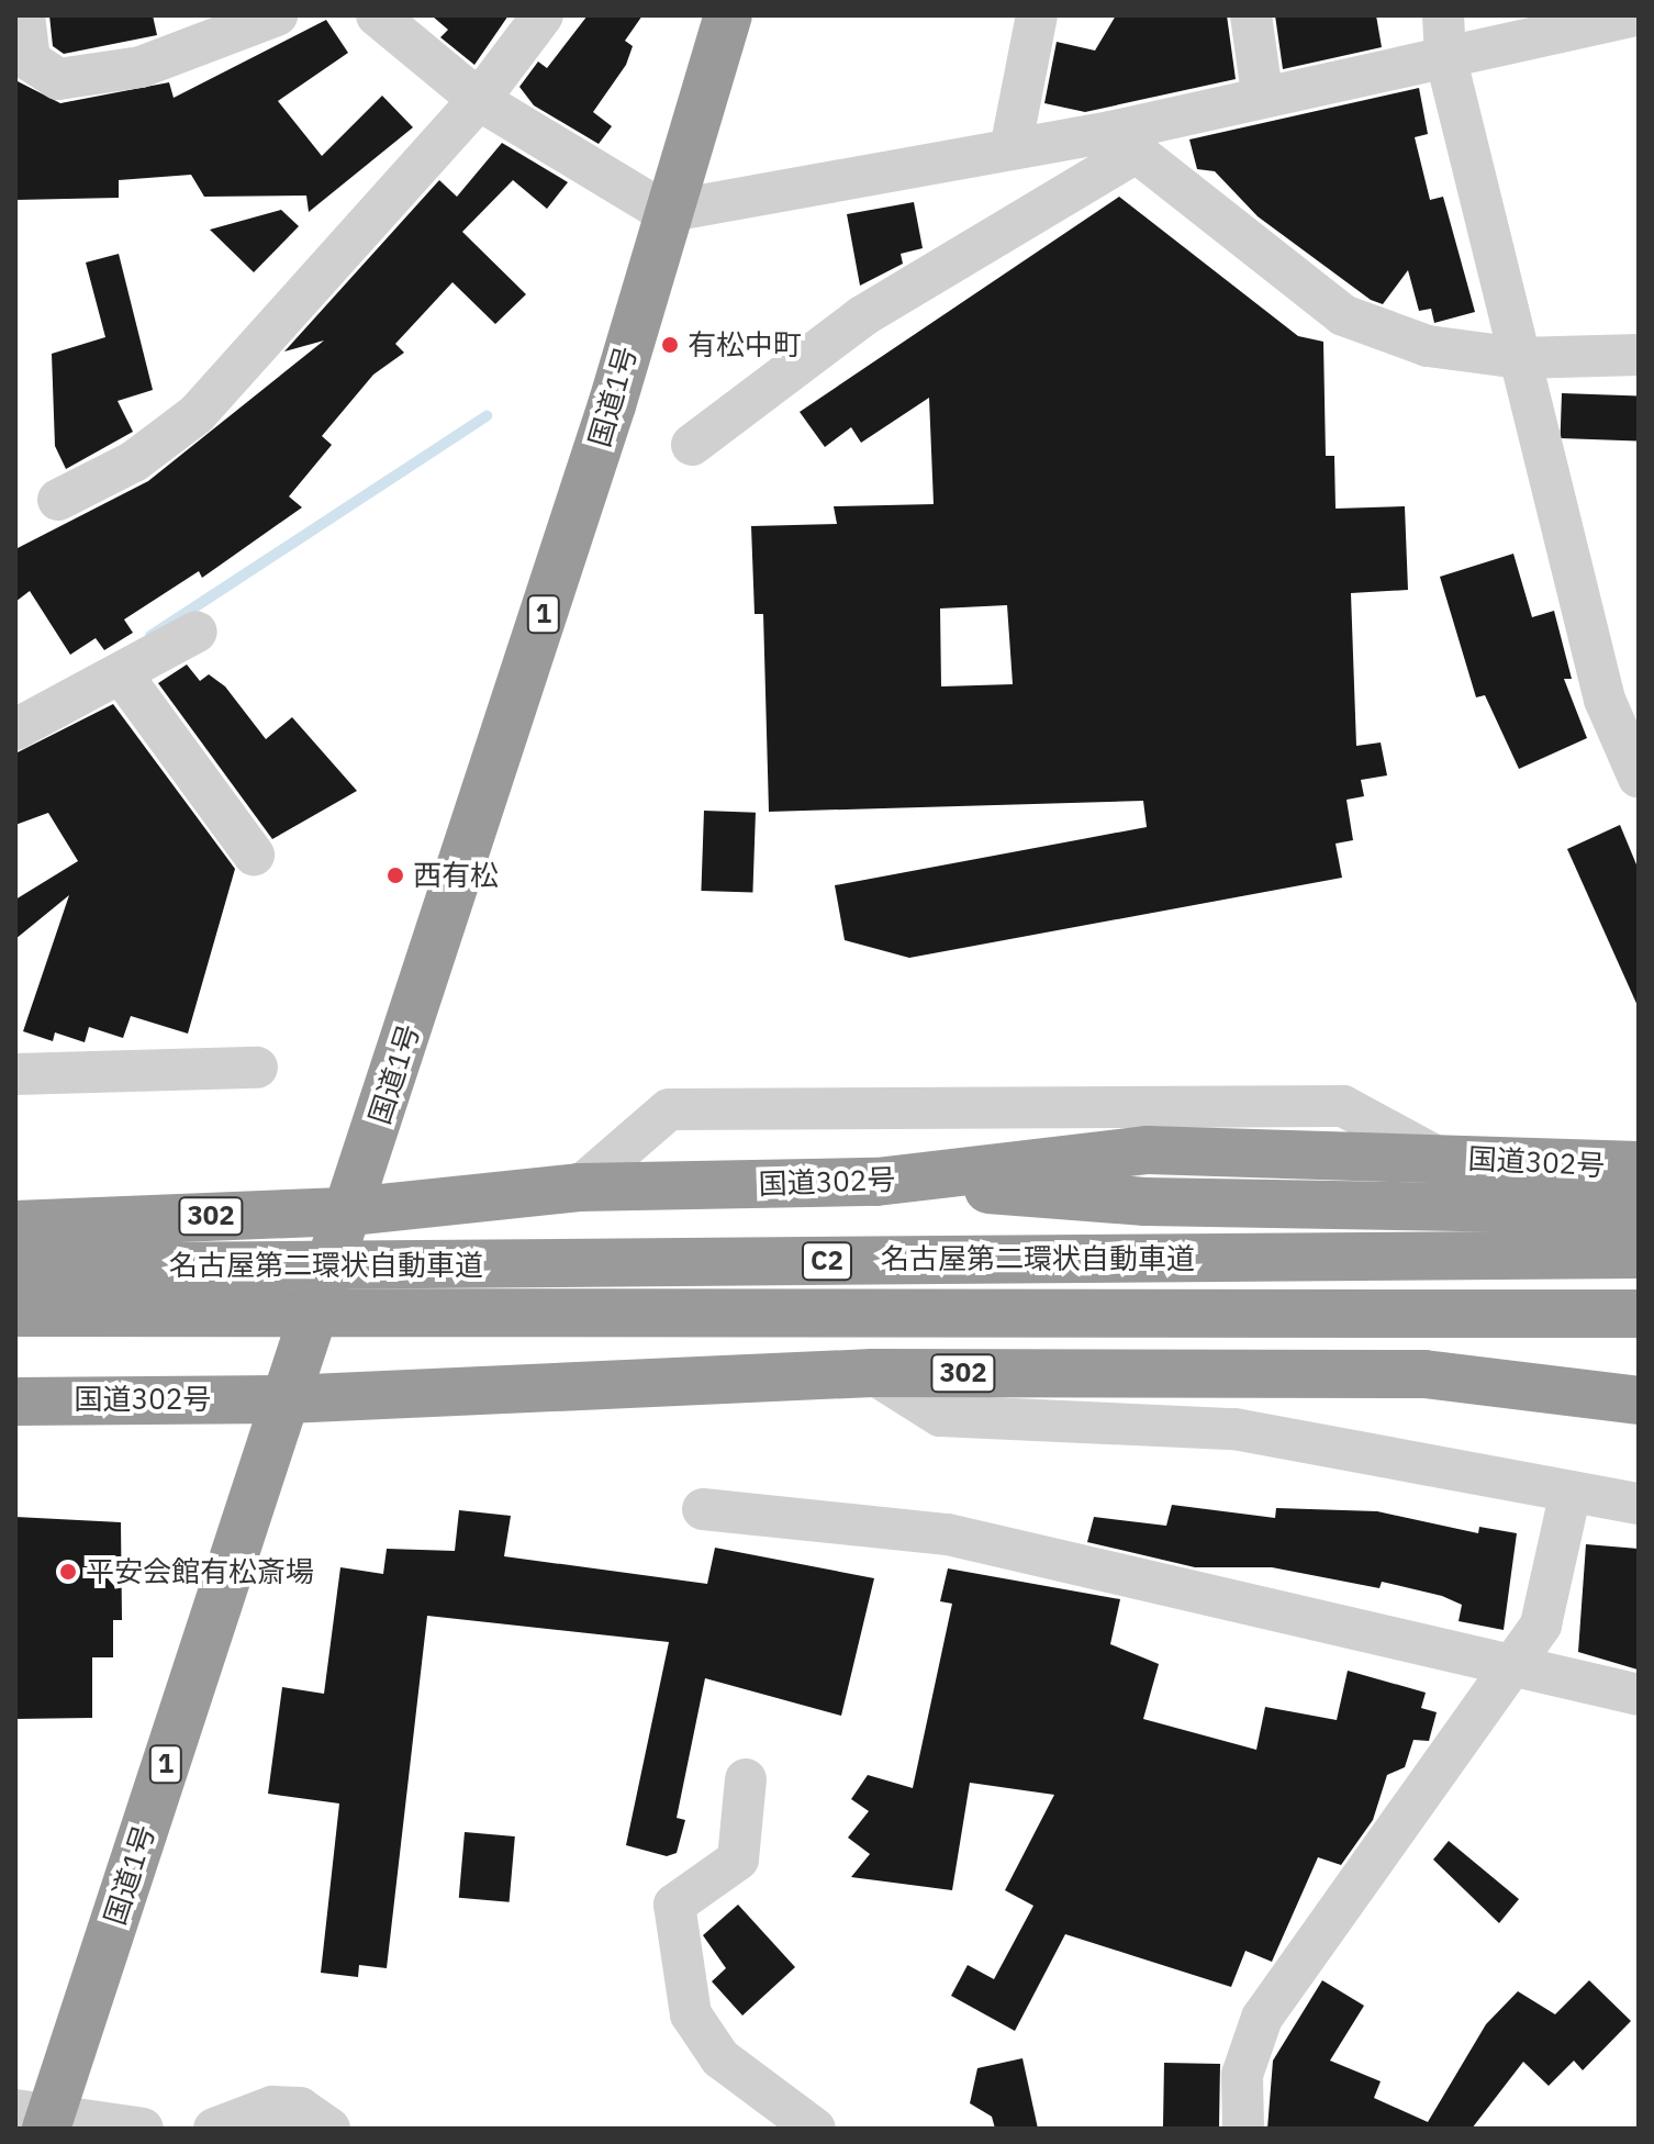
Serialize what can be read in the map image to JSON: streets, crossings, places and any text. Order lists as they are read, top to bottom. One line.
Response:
{"streets":{"highway":["国道1号","1","国道302号","302","名古屋第二環状自動車道","C2"]},"crossings":[["国道1号","国道302号"]],"places":["有松中町","西有松","平安会館有松斎場"]}
